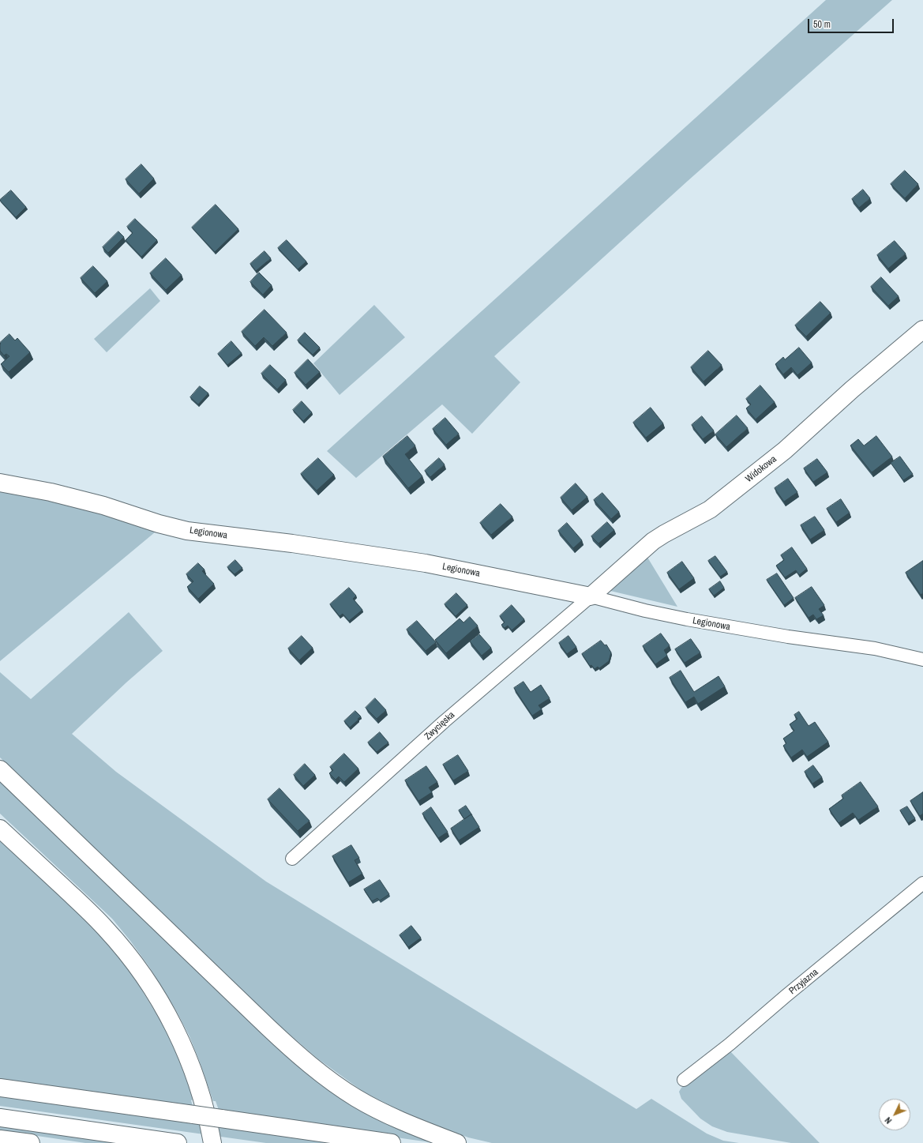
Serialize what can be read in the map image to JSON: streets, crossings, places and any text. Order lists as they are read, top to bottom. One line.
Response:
{"streets":{"main road":["Widokowa","Legionowa"],"street":["Zwycięska","Przyjazna"]},"crossings":[["Widokowa","Legionowa"],["Widokowa","Zwycięska"],["Legionowa","Zwycięska"]],"scale_bar":"50 m","north":"bottom left"}
